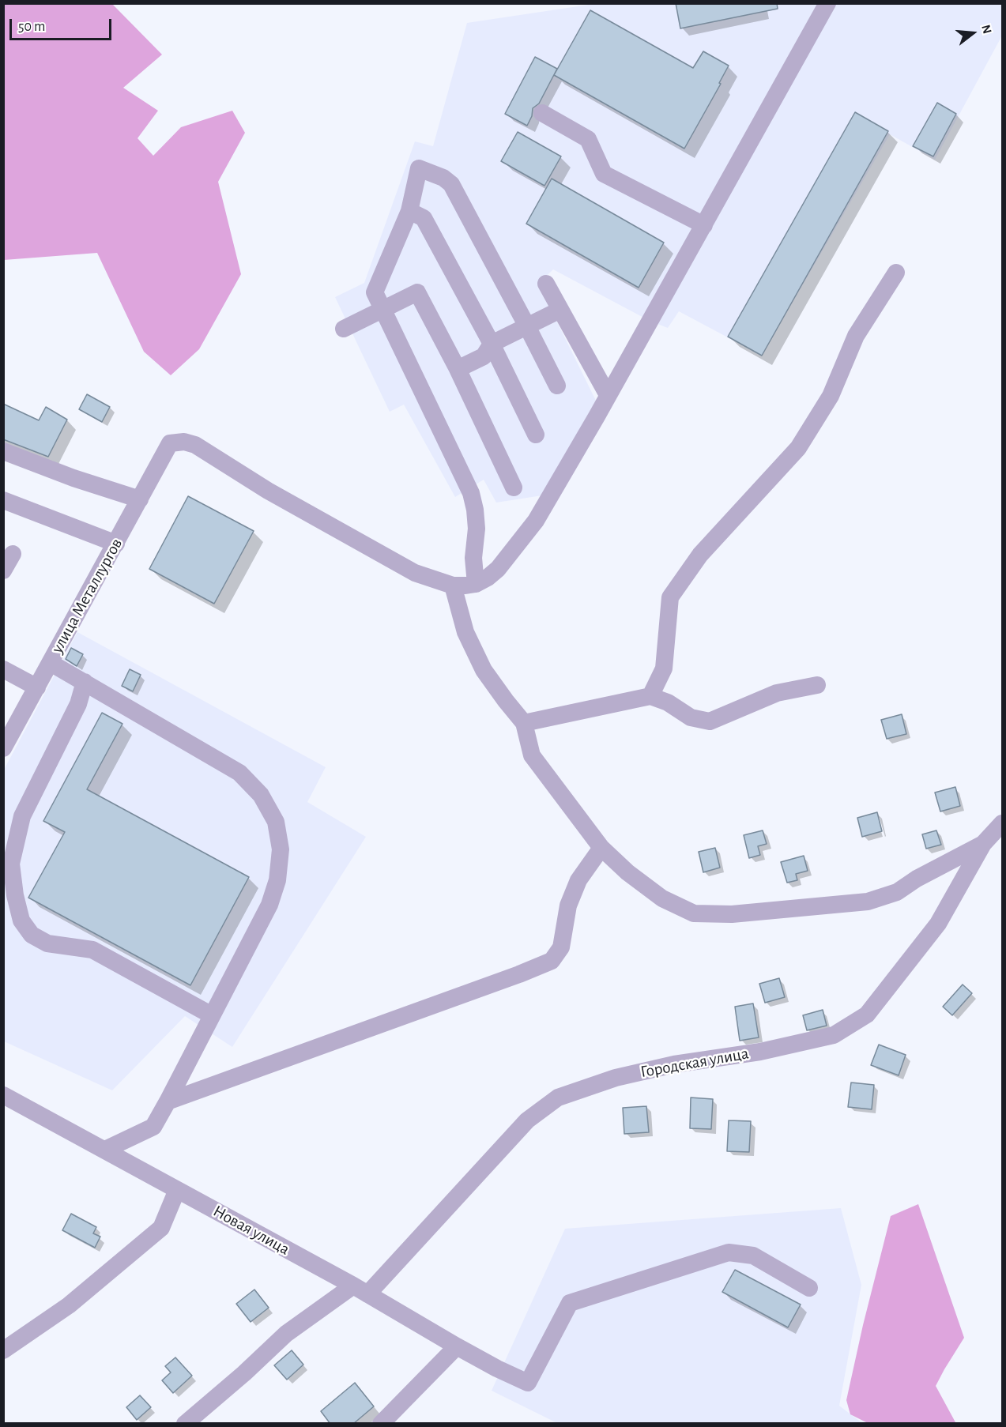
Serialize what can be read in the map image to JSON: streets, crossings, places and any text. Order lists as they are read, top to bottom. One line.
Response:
{"streets":{"street":["улица Металлургов","Городская улица","Новая улица"]},"crossings":[["Городская улица","Новая улица"]],"scale_bar":"50 m","north":"right"}
